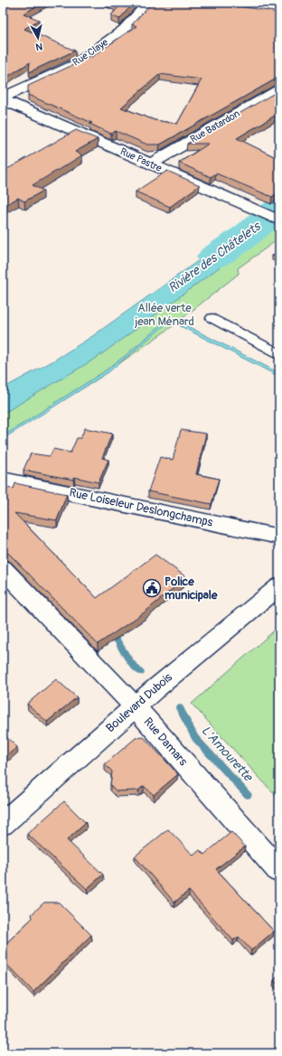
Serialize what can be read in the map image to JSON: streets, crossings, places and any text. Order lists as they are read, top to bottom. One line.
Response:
{"streets":{"street":["Rue Claye","Rue Batardon","Rue Pastre","Rue Loiseleur Deslongchamps","Boulevard Dubois","Rue Damars"]},"crossings":[["Rue Claye","Rue Pastre"],["Rue Batardon","Rue Pastre"],["Boulevard Dubois","Rue Damars"]],"water":["Rivière des Châtelets","L'Amourette"],"parks":["Allée verte jean Ménard"],"places":{"public building":["Police municipale"]},"north":"bottom"}
